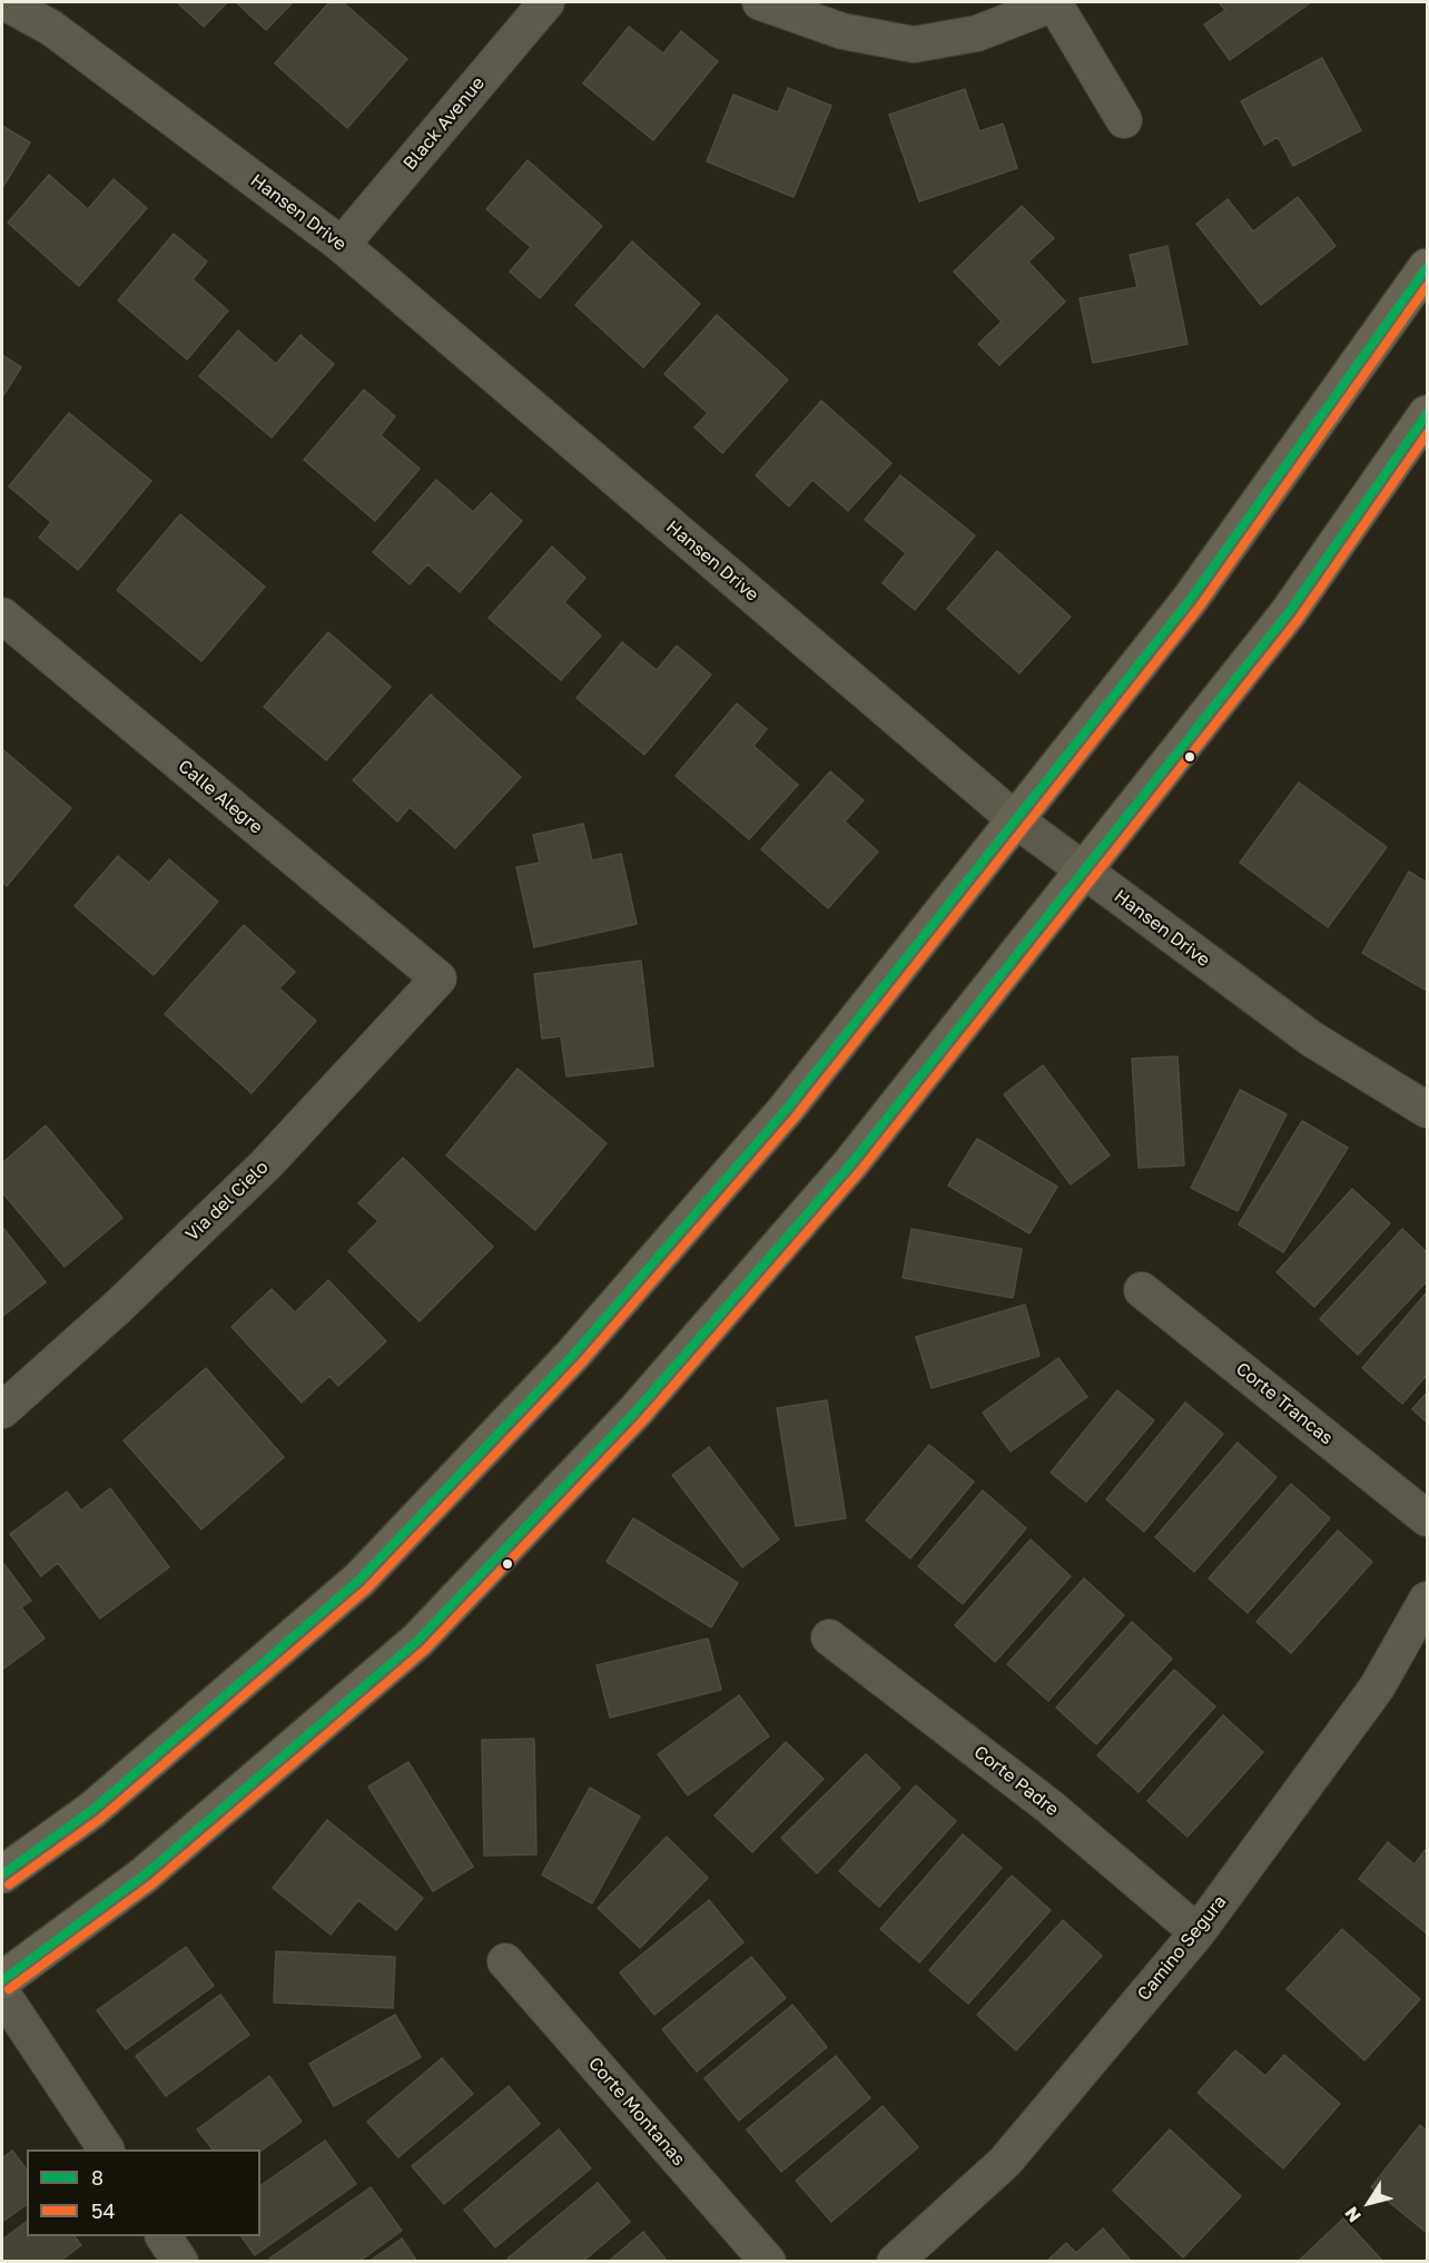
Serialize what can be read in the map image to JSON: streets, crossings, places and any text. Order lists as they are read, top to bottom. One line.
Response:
{"streets":{"street":["Black Avenue","Hansen Drive","Calle Alegre","Via del Cielo","Corte Trancas","Corte Padre","Camino Segura","Corte Montanas"]},"crossings":[["Black Avenue","Hansen Drive"],["Calle Alegre","Via del Cielo"],["Corte Padre","Camino Segura"]],"lines":["transit line 8","transit line 54"],"legend":["8","54"],"north":"bottom left"}
